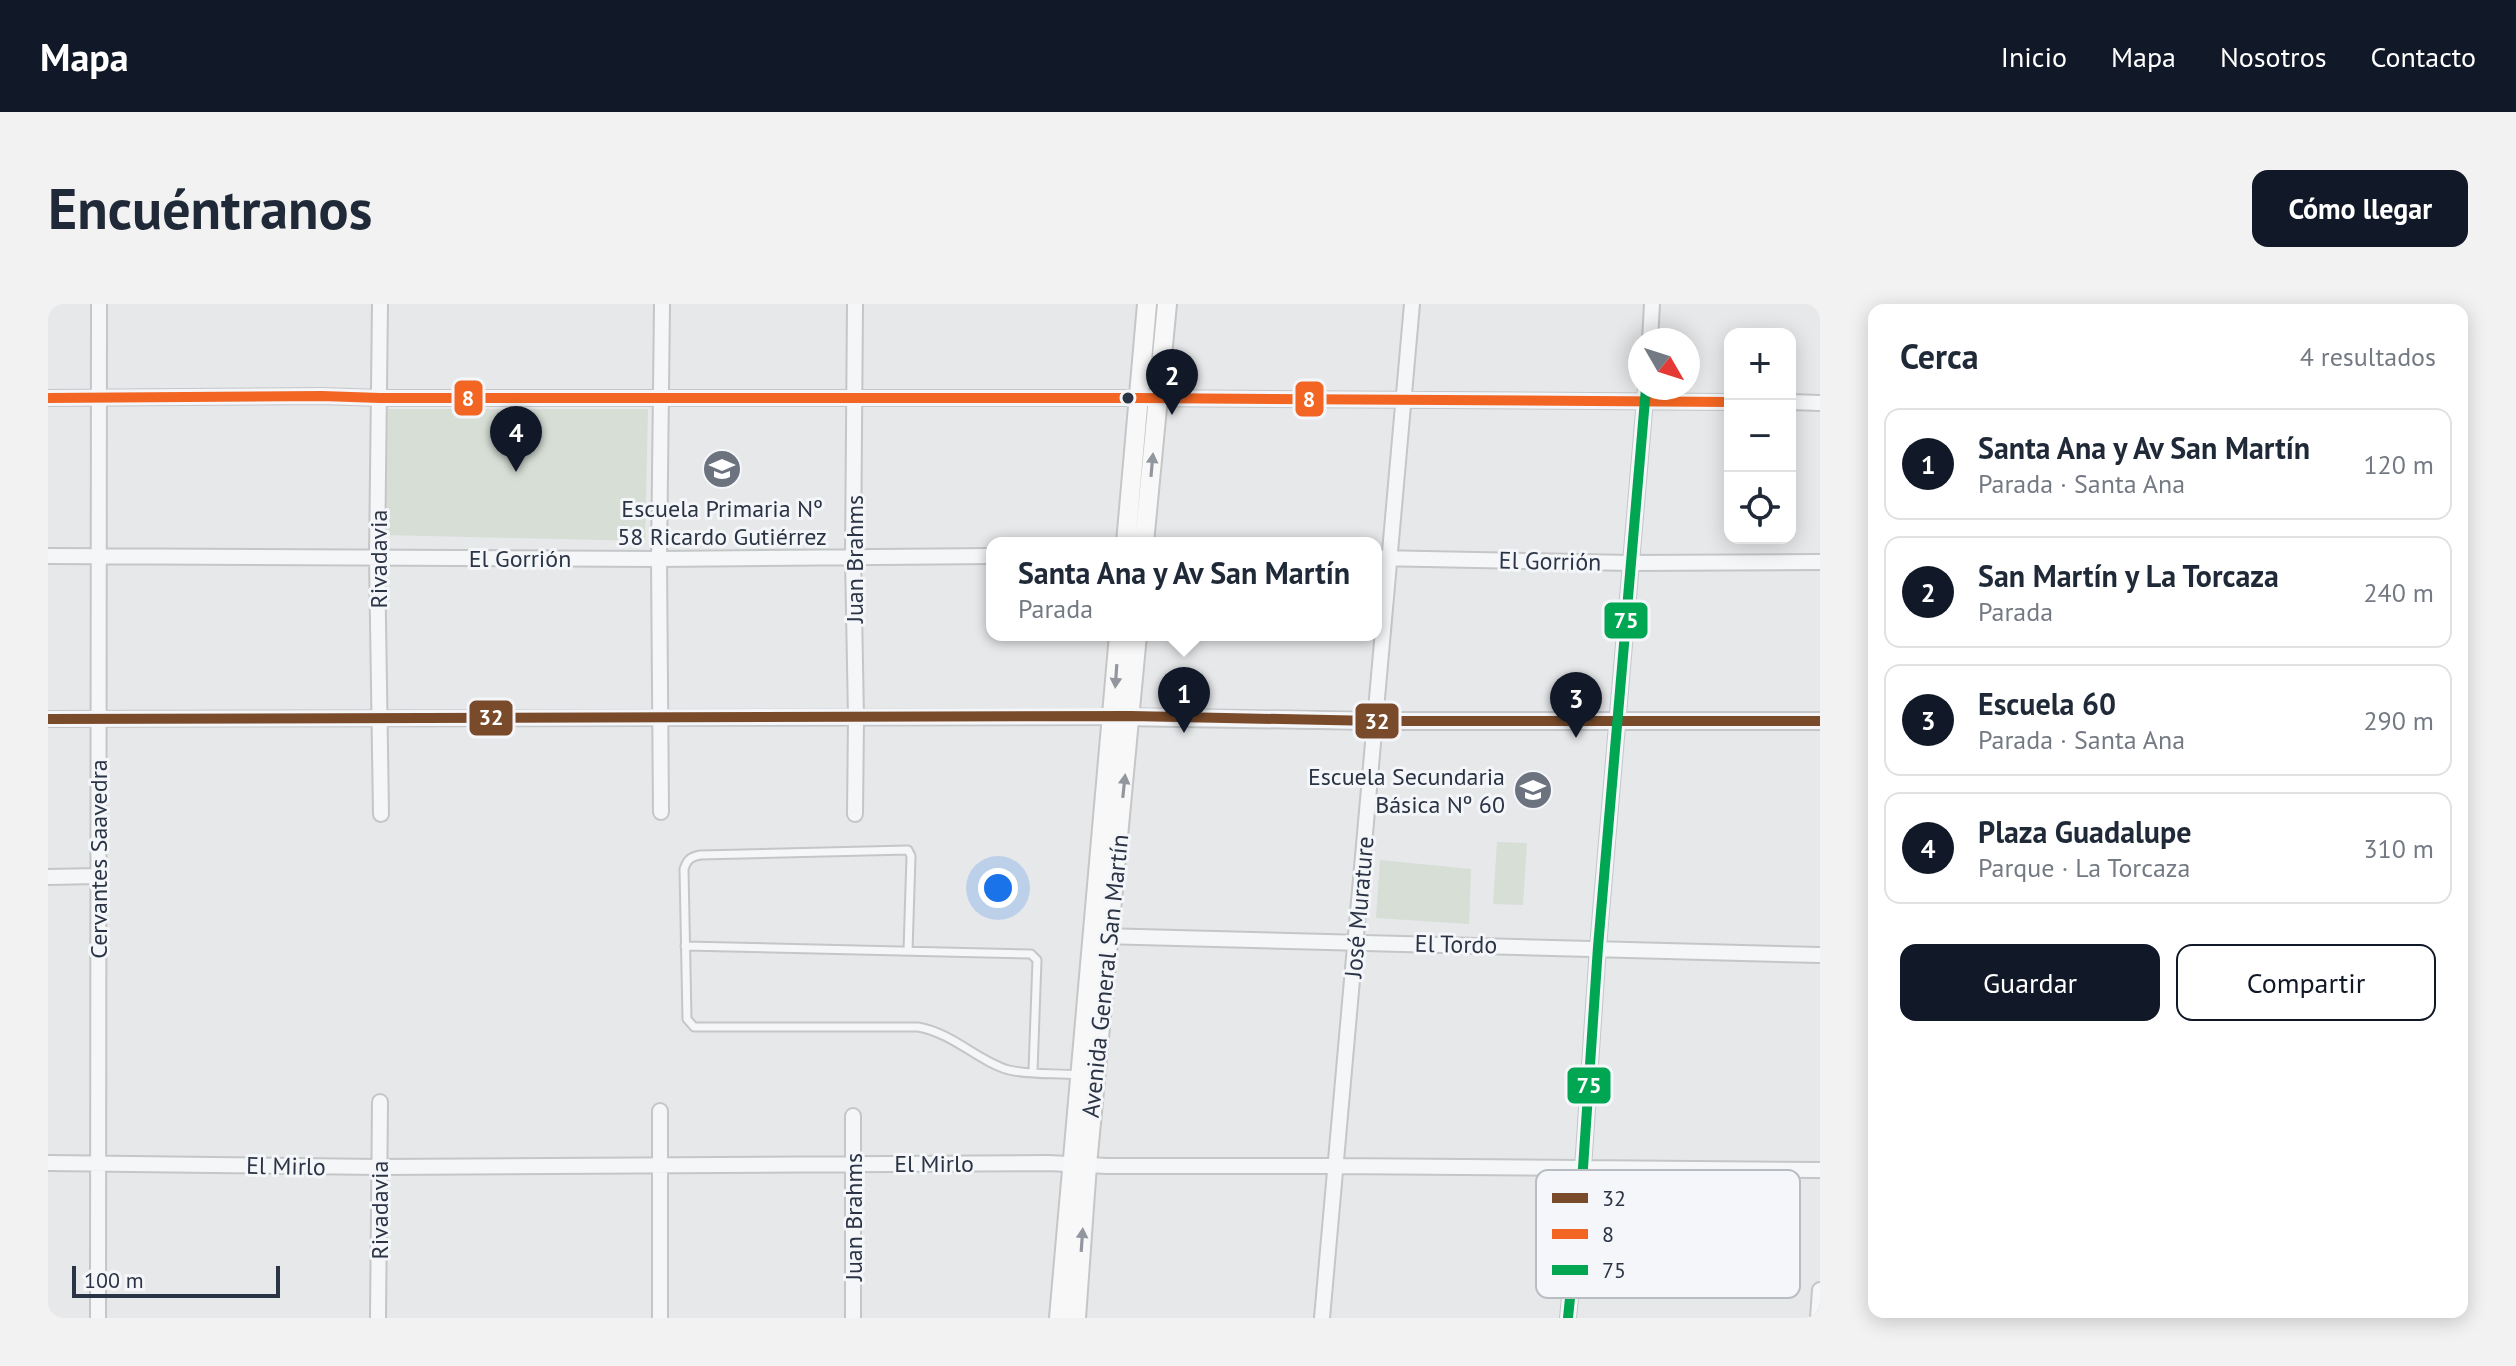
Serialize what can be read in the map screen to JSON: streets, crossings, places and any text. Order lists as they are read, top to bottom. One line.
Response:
{"streets":{"main road":["Avenida General San Martín"],"street":["El Gorrión","Rivadavia","Juan Brahms","Cervantes Saavedra","José Murature","El Tordo","El Mirlo"]},"crossings":[["El Gorrión","Rivadavia"],["El Gorrión","Juan Brahms"],["El Gorrión","Cervantes Saavedra"],["El Gorrión","José Murature"],["Rivadavia","El Mirlo"],["Juan Brahms","El Mirlo"],["Cervantes Saavedra","El Mirlo"],["José Murature","El Tordo"],["José Murature","El Mirlo"],["El Tordo","Avenida General San Martín"],["Avenida General San Martín","El Mirlo"]],"places":{"school or university":["Escuela Primaria Nº 58 Ricardo Gutiérrez","Escuela Secundaria Básica Nº 60"]},"lines":["transit line 8","transit line 75","transit line 32"],"legend":["32","8","75"],"scale_bar":"100 m","north":"bottom right","page":{"header":"Mapa","nav":["Inicio","Mapa","Nosotros","Contacto"],"buttons":["Cómo llegar",["Guardar","Compartir"]],"title":"Encuéntranos","heading":["Cerca","4 resultados"],"map_buttons":["+","−"],"pins":["2","4","1","3"],"list":[{"mark":"1","name":"Santa Ana y Av San Martín","note":"Parada · Santa Ana","value":"120 m"},{"mark":"2","name":"San Martín y La Torcaza","note":"Parada","value":"240 m"},{"mark":"3","name":"Escuela 60","note":"Parada · Santa Ana","value":"290 m"},{"mark":"4","name":"Plaza Guadalupe","note":"Parque · La Torcaza","value":"310 m"}],"popup":["Santa Ana y Av San Martín","Parada"],"scale":"100 m"}}
